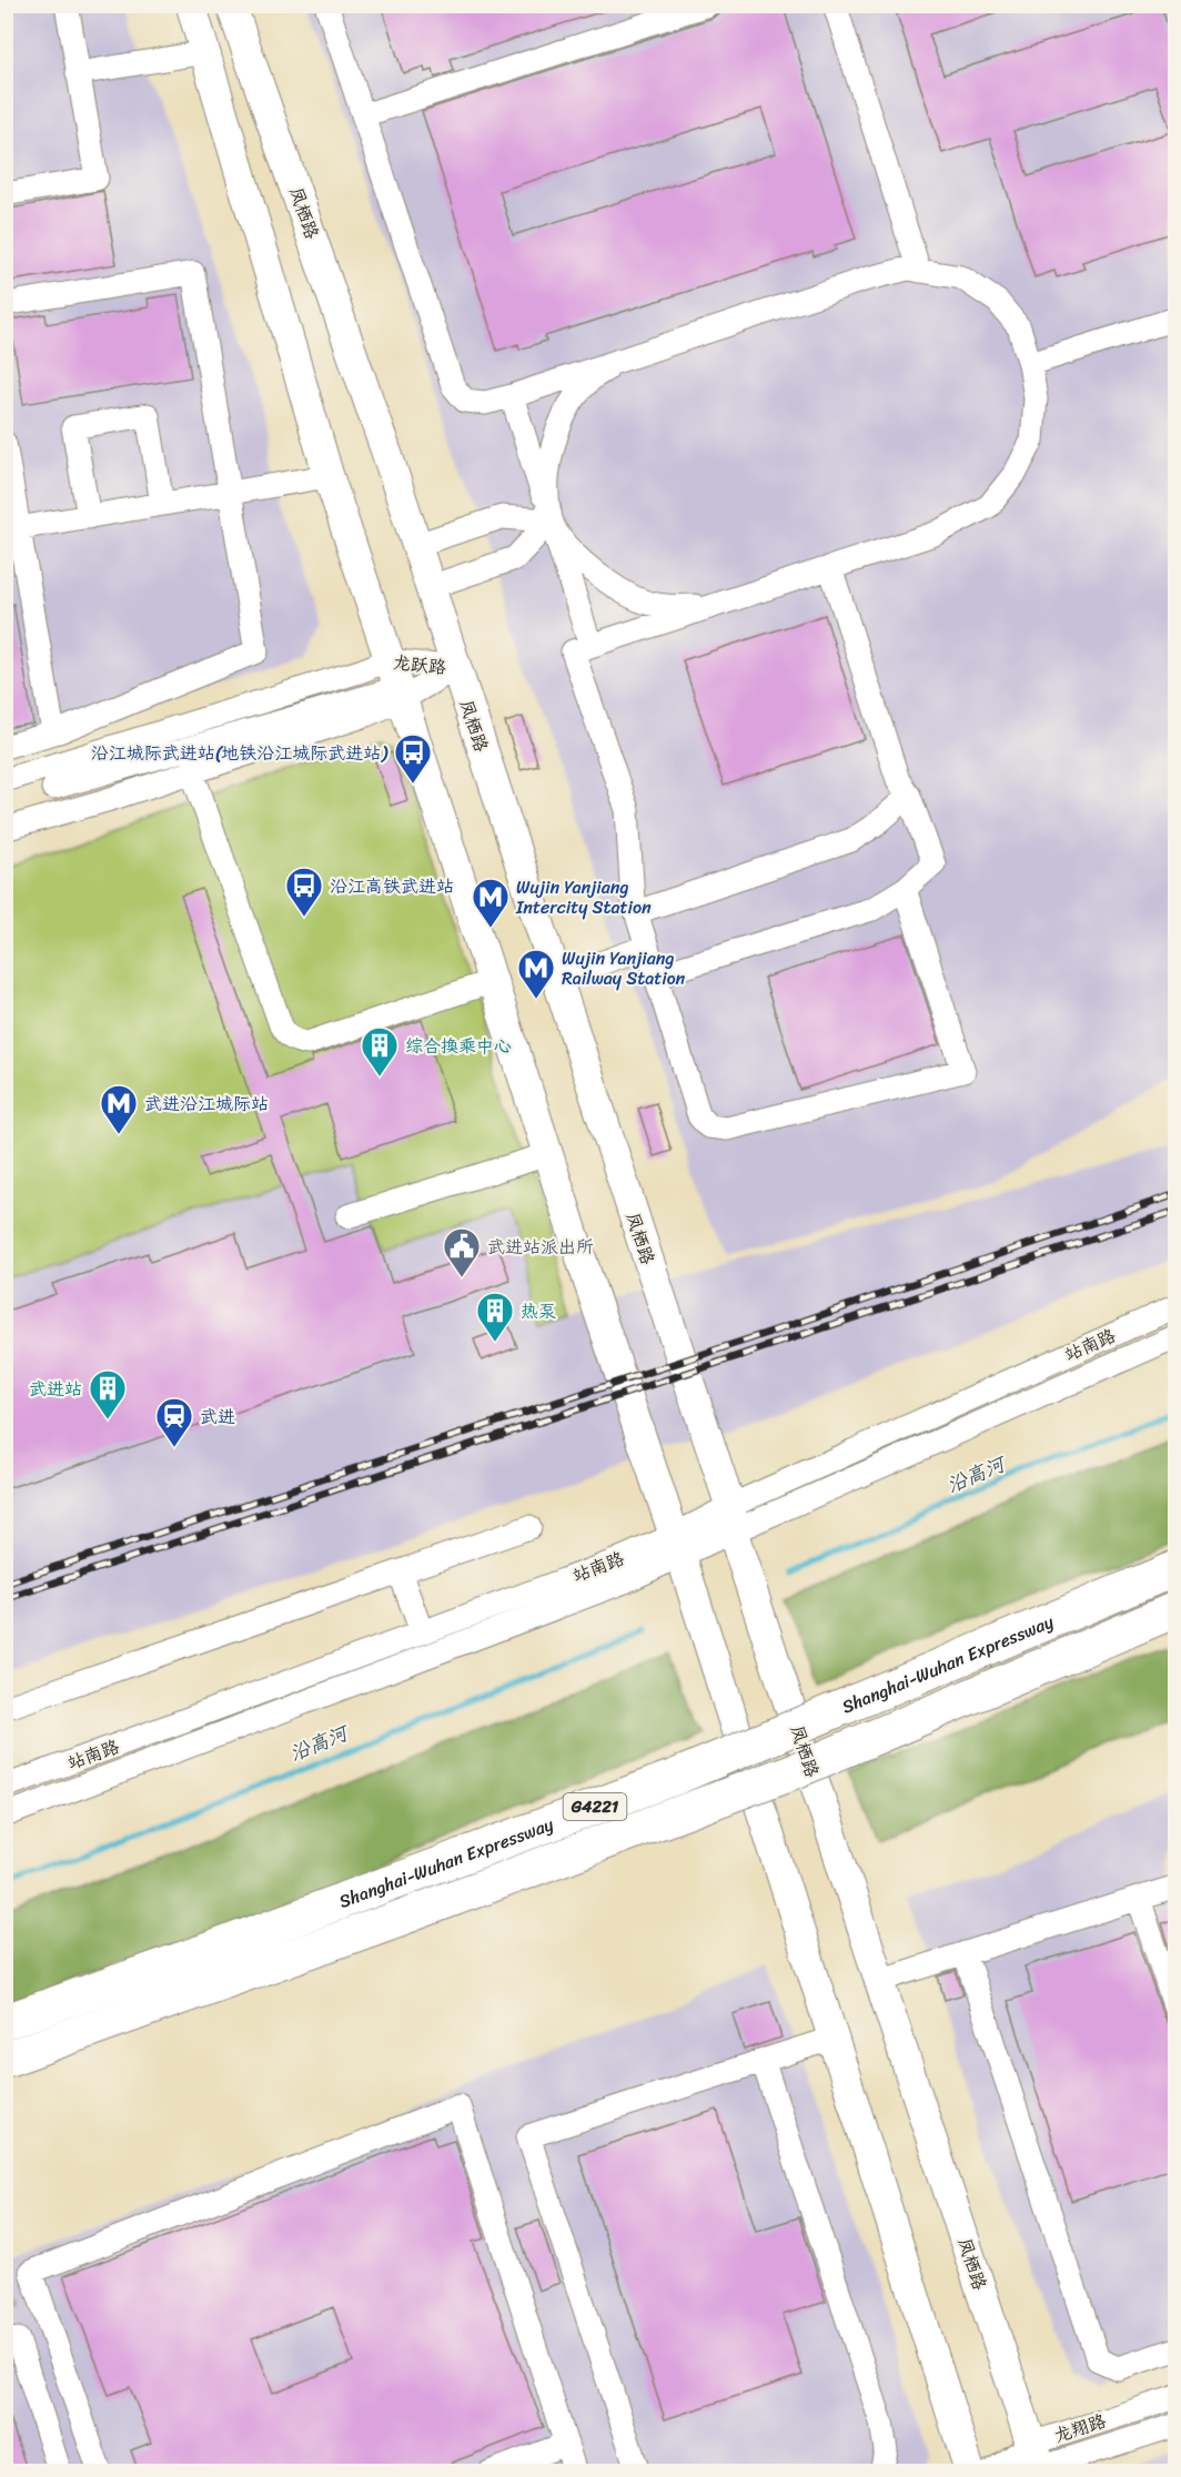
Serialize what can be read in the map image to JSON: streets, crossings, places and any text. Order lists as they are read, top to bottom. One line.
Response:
{"streets":{"highway":["Shanghai-Wuhan Expressway","G4221"],"main road":["凤栖路"],"street":["龙跃路","站南路","龙翔路"]},"crossings":[["凤栖路","龙跃路"],["凤栖路","站南路"],["凤栖路","龙翔路"]],"water":["沿高河"],"places":{"bus stop":["沿江城际武进站(地铁沿江城际武进站)","沿江高铁武进站"],"metro station":["Wujin Yanjiang Intercity Station","Wujin Yanjiang Railway Station","武进沿江城际站"],"building":["综合换乘中心","热泵","武进站"],"public building":["武进站派出所"],"station":["武进"]}}
